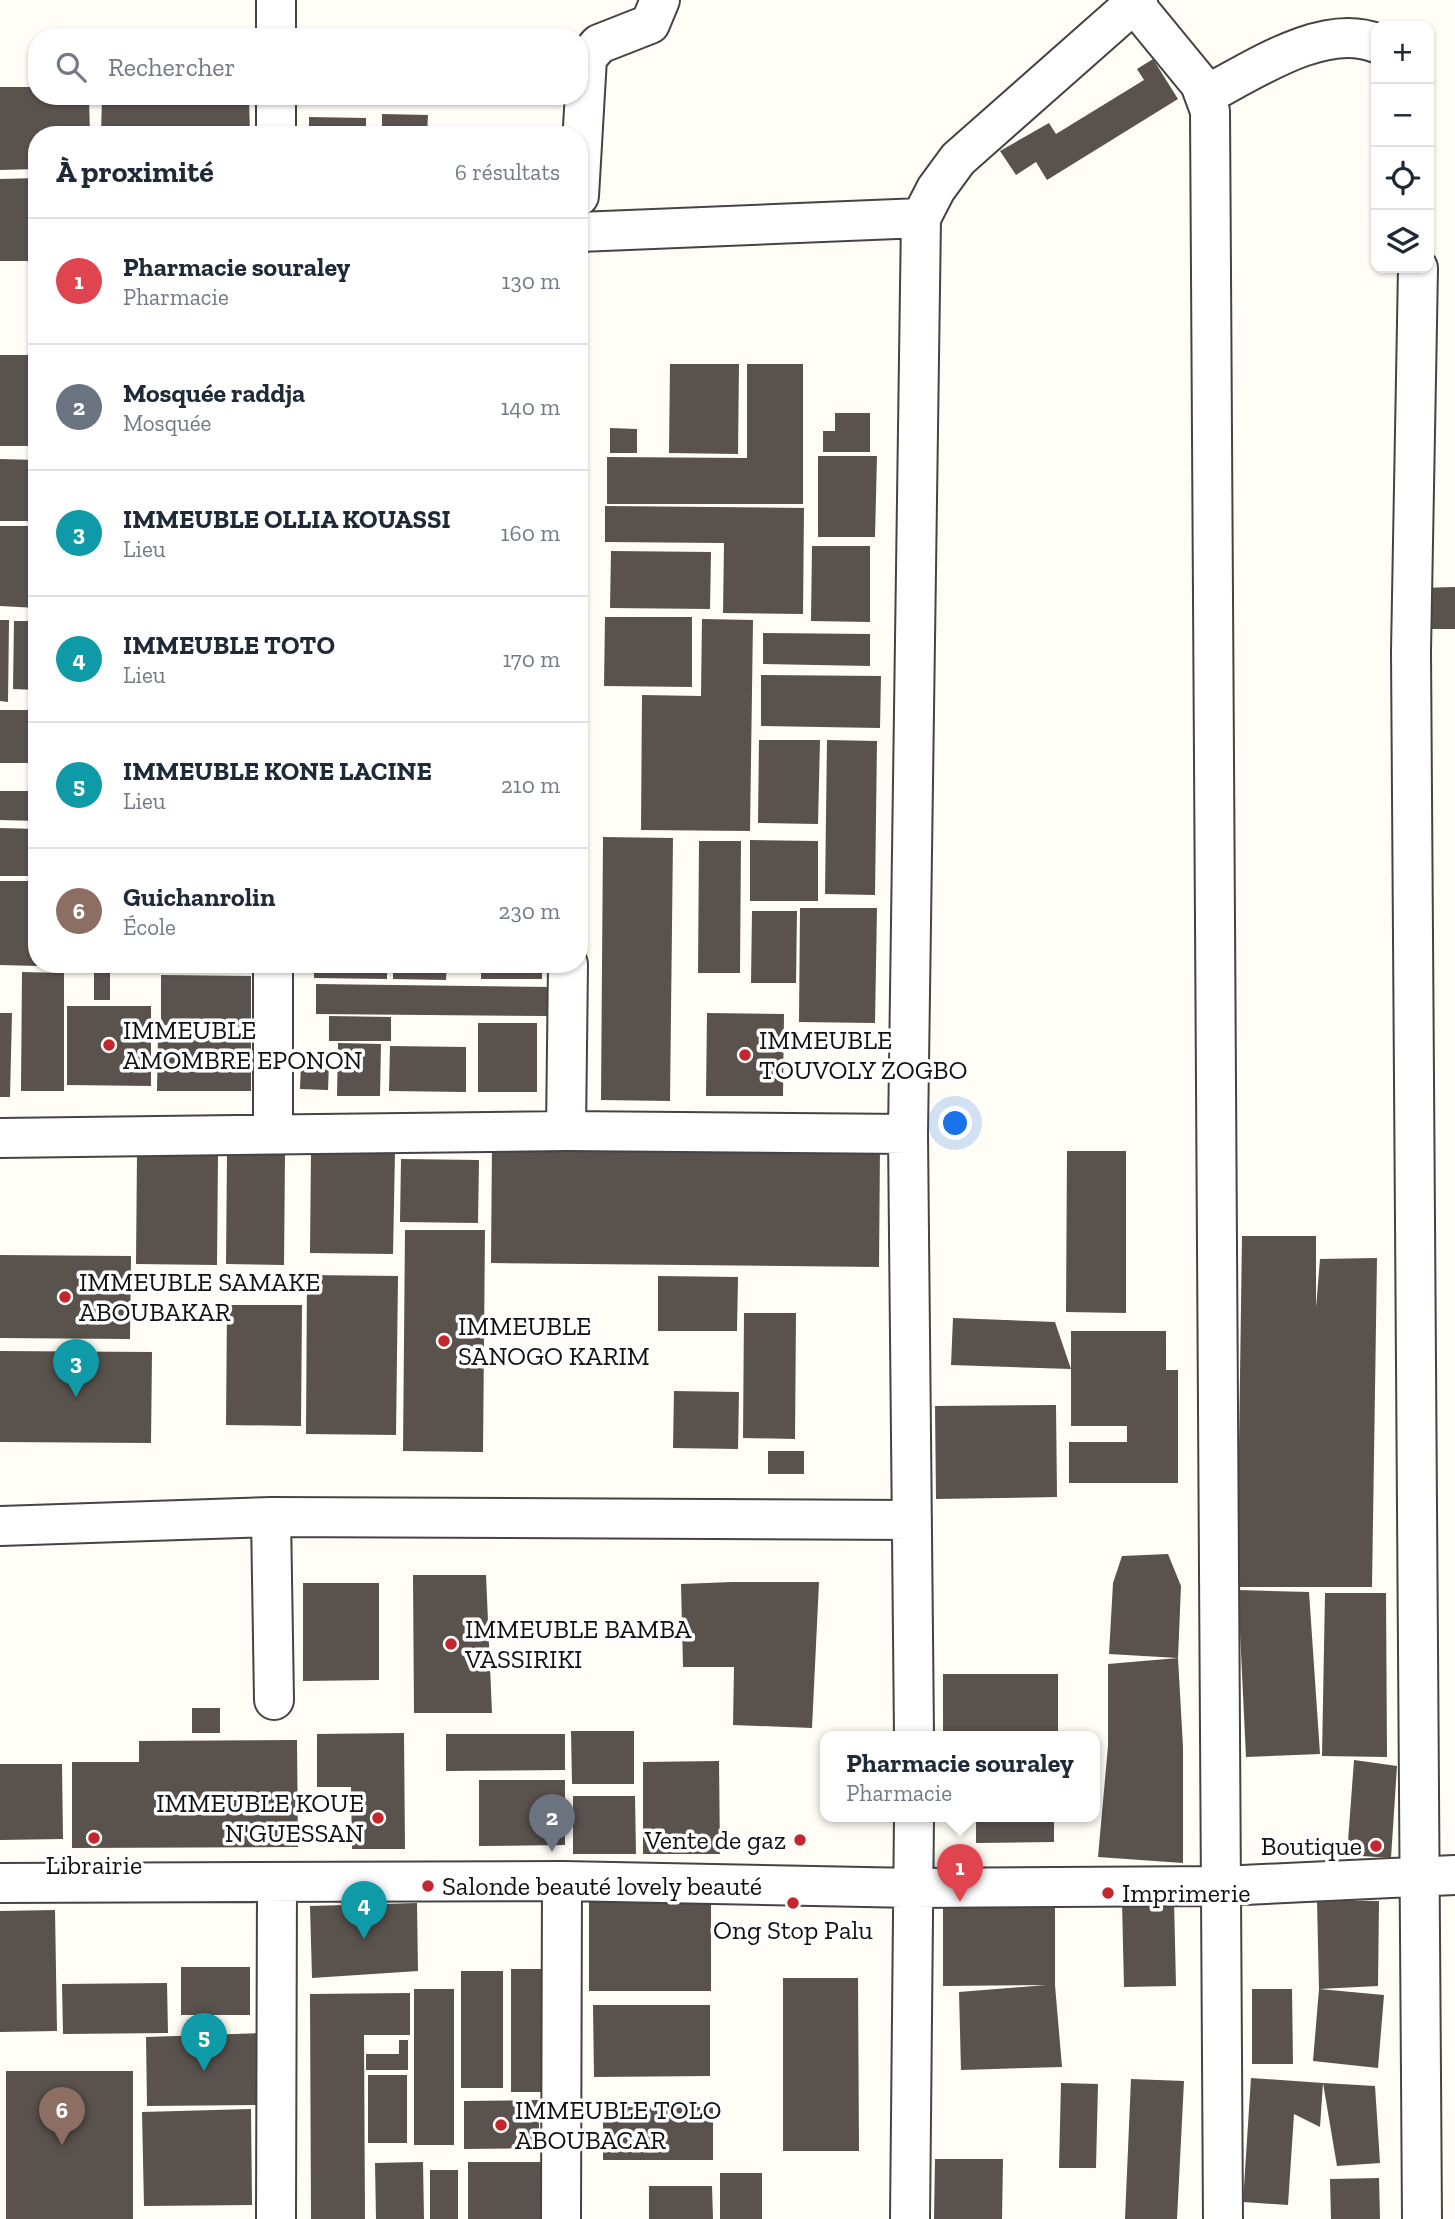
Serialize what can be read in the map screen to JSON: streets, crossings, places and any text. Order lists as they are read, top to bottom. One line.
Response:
{"places":["IMMEUBLE AMOMBRE EPONON","IMMEUBLE TOUVOLY ZOGBO","IMMEUBLE SAMAKE ABOUBAKAR","IMMEUBLE SANOGO KARIM","IMMEUBLE BAMBA VASSIRIKI","IMMEUBLE KOUE N'GUESSAN","Librairie","Vente de gaz","Boutique","Salonde beauté lovely beauté","Imprimerie","Ong Stop Palu","IMMEUBLE TOLO ABOUBACAR"],"page":{"map_buttons":["+","−"],"search":"Rechercher","heading":["À proximité","6 résultats"],"list":[{"mark":"1","name":"Pharmacie souraley","note":"Pharmacie","value":"130 m"},{"mark":"2","name":"Mosquée raddja","note":"Mosquée","value":"140 m"},{"mark":"3","name":"IMMEUBLE OLLIA KOUASSI","note":"Lieu","value":"160 m"},{"mark":"4","name":"IMMEUBLE TOTO","note":"Lieu","value":"170 m"},{"mark":"5","name":"IMMEUBLE KONE LACINE","note":"Lieu","value":"210 m"},{"mark":"6","name":"Guichanrolin","note":"École","value":"230 m"}],"pins":["3","2","1","4","5","6"],"popup":["Pharmacie souraley","Pharmacie"]}}
